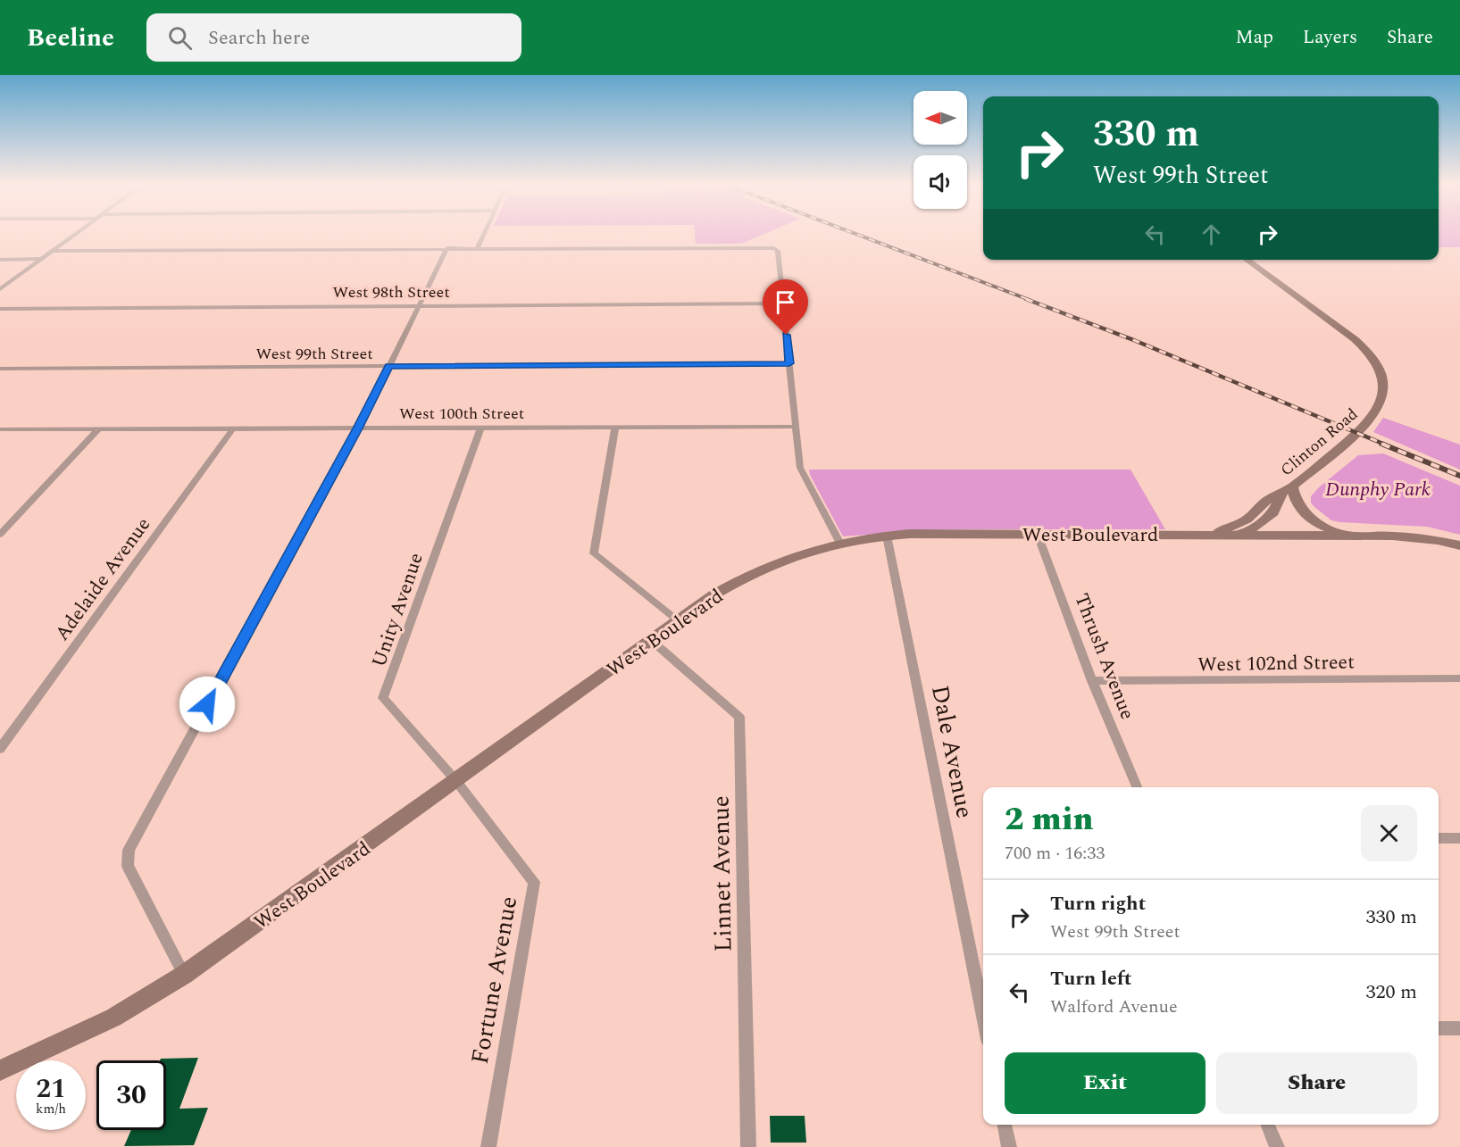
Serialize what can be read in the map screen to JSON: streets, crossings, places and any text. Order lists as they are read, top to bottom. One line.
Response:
{"streets":{"street":["West 98th Street","West 99th Street","West 100th Street","Clinton Road","West Boulevard","Adelaide Avenue","Unity Avenue","Thrush Avenue","West 102nd Street","Dale Avenue","Linnet Avenue","Fortune Avenue"]},"crossings":[["West 100th Street","Adelaide Avenue"],["West 100th Street","Unity Avenue"],["Clinton Road","West Boulevard"],["West Boulevard","Unity Avenue"],["West Boulevard","Thrush Avenue"],["West Boulevard","Dale Avenue"],["West Boulevard","Linnet Avenue"],["West Boulevard","Fortune Avenue"],["Unity Avenue","Fortune Avenue"],["Thrush Avenue","West 102nd Street"]],"parks":["Dunphy Park"],"north":"left","page":{"header":"Beeline","search":"Search here","nav":["Map","Layers","Share"],"turn":["330 m","West 99th Street"],"heading":["2 min","700 m · 16:33"],"list":[{"name":"Turn right","note":"West 99th Street","value":"330 m"},{"name":"Turn left","note":"Walford Avenue","value":"320 m"}],"buttons":["Exit","Share"],"speed":"21 km/h","limit":"30"}}
